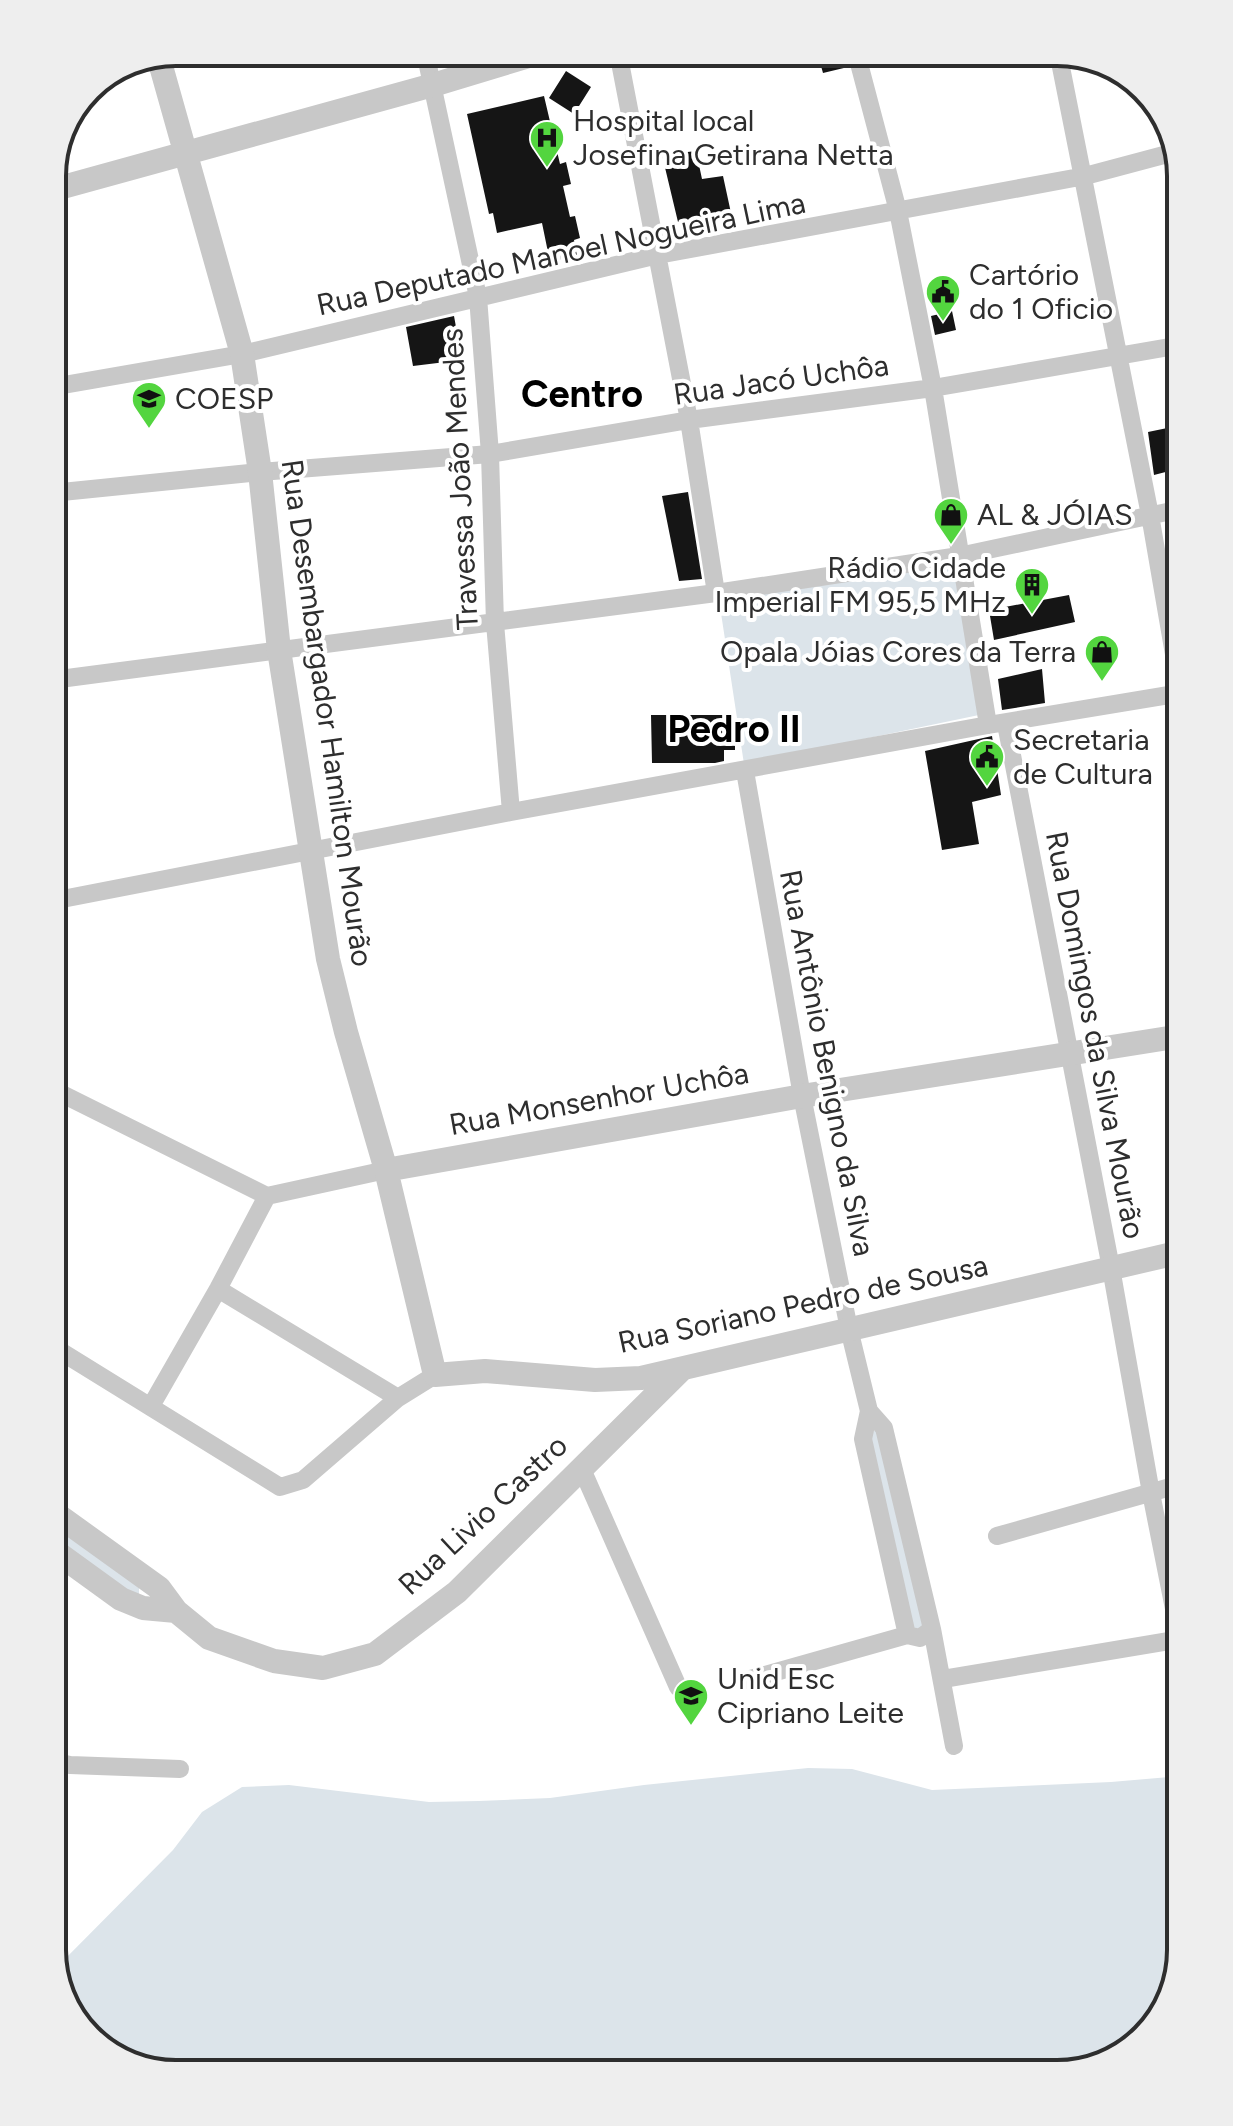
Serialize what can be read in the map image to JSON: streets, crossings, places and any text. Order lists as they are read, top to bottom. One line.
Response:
{"streets":{"street":["Rua Deputado Manoel Nogueira Lima","Rua Jacó Uchôa","Travessa João Mendes","Rua Desembargador Hamilton Mourão","Rua Domingos da Silva Mourão","Rua Antônio Benigno da Silva","Rua Monsenhor Uchôa","Rua Soriano Pedro de Sousa","Rua Livio Castro"]},"crossings":[["Rua Deputado Manoel Nogueira Lima","Travessa João Mendes"],["Rua Deputado Manoel Nogueira Lima","Rua Desembargador Hamilton Mourão"],["Rua Deputado Manoel Nogueira Lima","Rua Domingos da Silva Mourão"],["Rua Jacó Uchôa","Travessa João Mendes"],["Rua Jacó Uchôa","Rua Desembargador Hamilton Mourão"],["Rua Jacó Uchôa","Rua Domingos da Silva Mourão"],["Rua Desembargador Hamilton Mourão","Rua Monsenhor Uchôa"],["Rua Desembargador Hamilton Mourão","Rua Soriano Pedro de Sousa"],["Rua Domingos da Silva Mourão","Rua Monsenhor Uchôa"],["Rua Domingos da Silva Mourão","Rua Soriano Pedro de Sousa"],["Rua Antônio Benigno da Silva","Rua Monsenhor Uchôa"],["Rua Antônio Benigno da Silva","Rua Soriano Pedro de Sousa"],["Rua Soriano Pedro de Sousa","Rua Livio Castro"]],"districts":["Centro","Pedro II"],"places":{"hospital":["Hospital local Josefina Getirana Netta"],"public building":["Cartório do 1 Oficio","Secretaria de Cultura"],"school or university":["COESP","Unid Esc Cipriano Leite"],"shop":["AL & JÓIAS","Opala Jóias Cores da Terra"],"building":["Rádio Cidade Imperial FM 95,5 MHz"]}}
